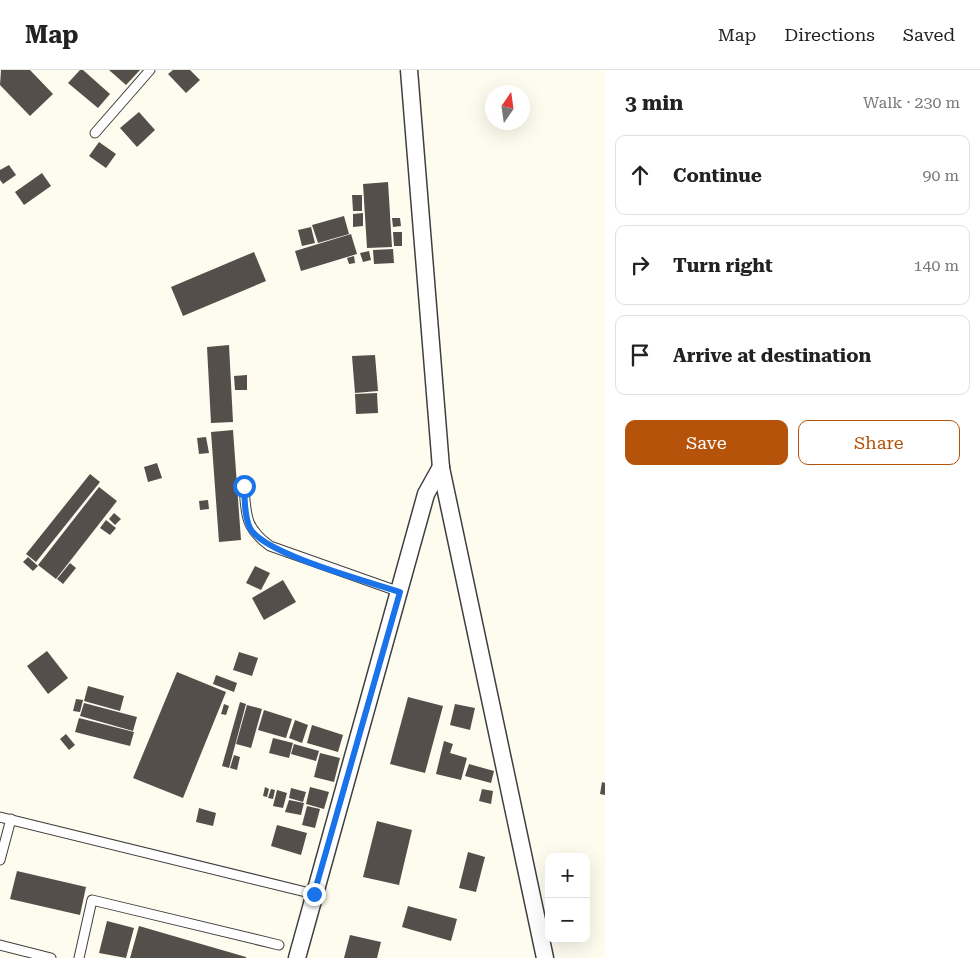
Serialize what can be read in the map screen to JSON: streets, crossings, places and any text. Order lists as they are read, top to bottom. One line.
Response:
{"north":"top","page":{"header":"Map","nav":["Map","Directions","Saved"],"heading":["3 min","Walk · 230 m"],"list":[["Continue","90 m"],["Turn right","140 m"],"Arrive at destination"],"buttons":["Save","Share"],"map_buttons":["+","−"]}}
